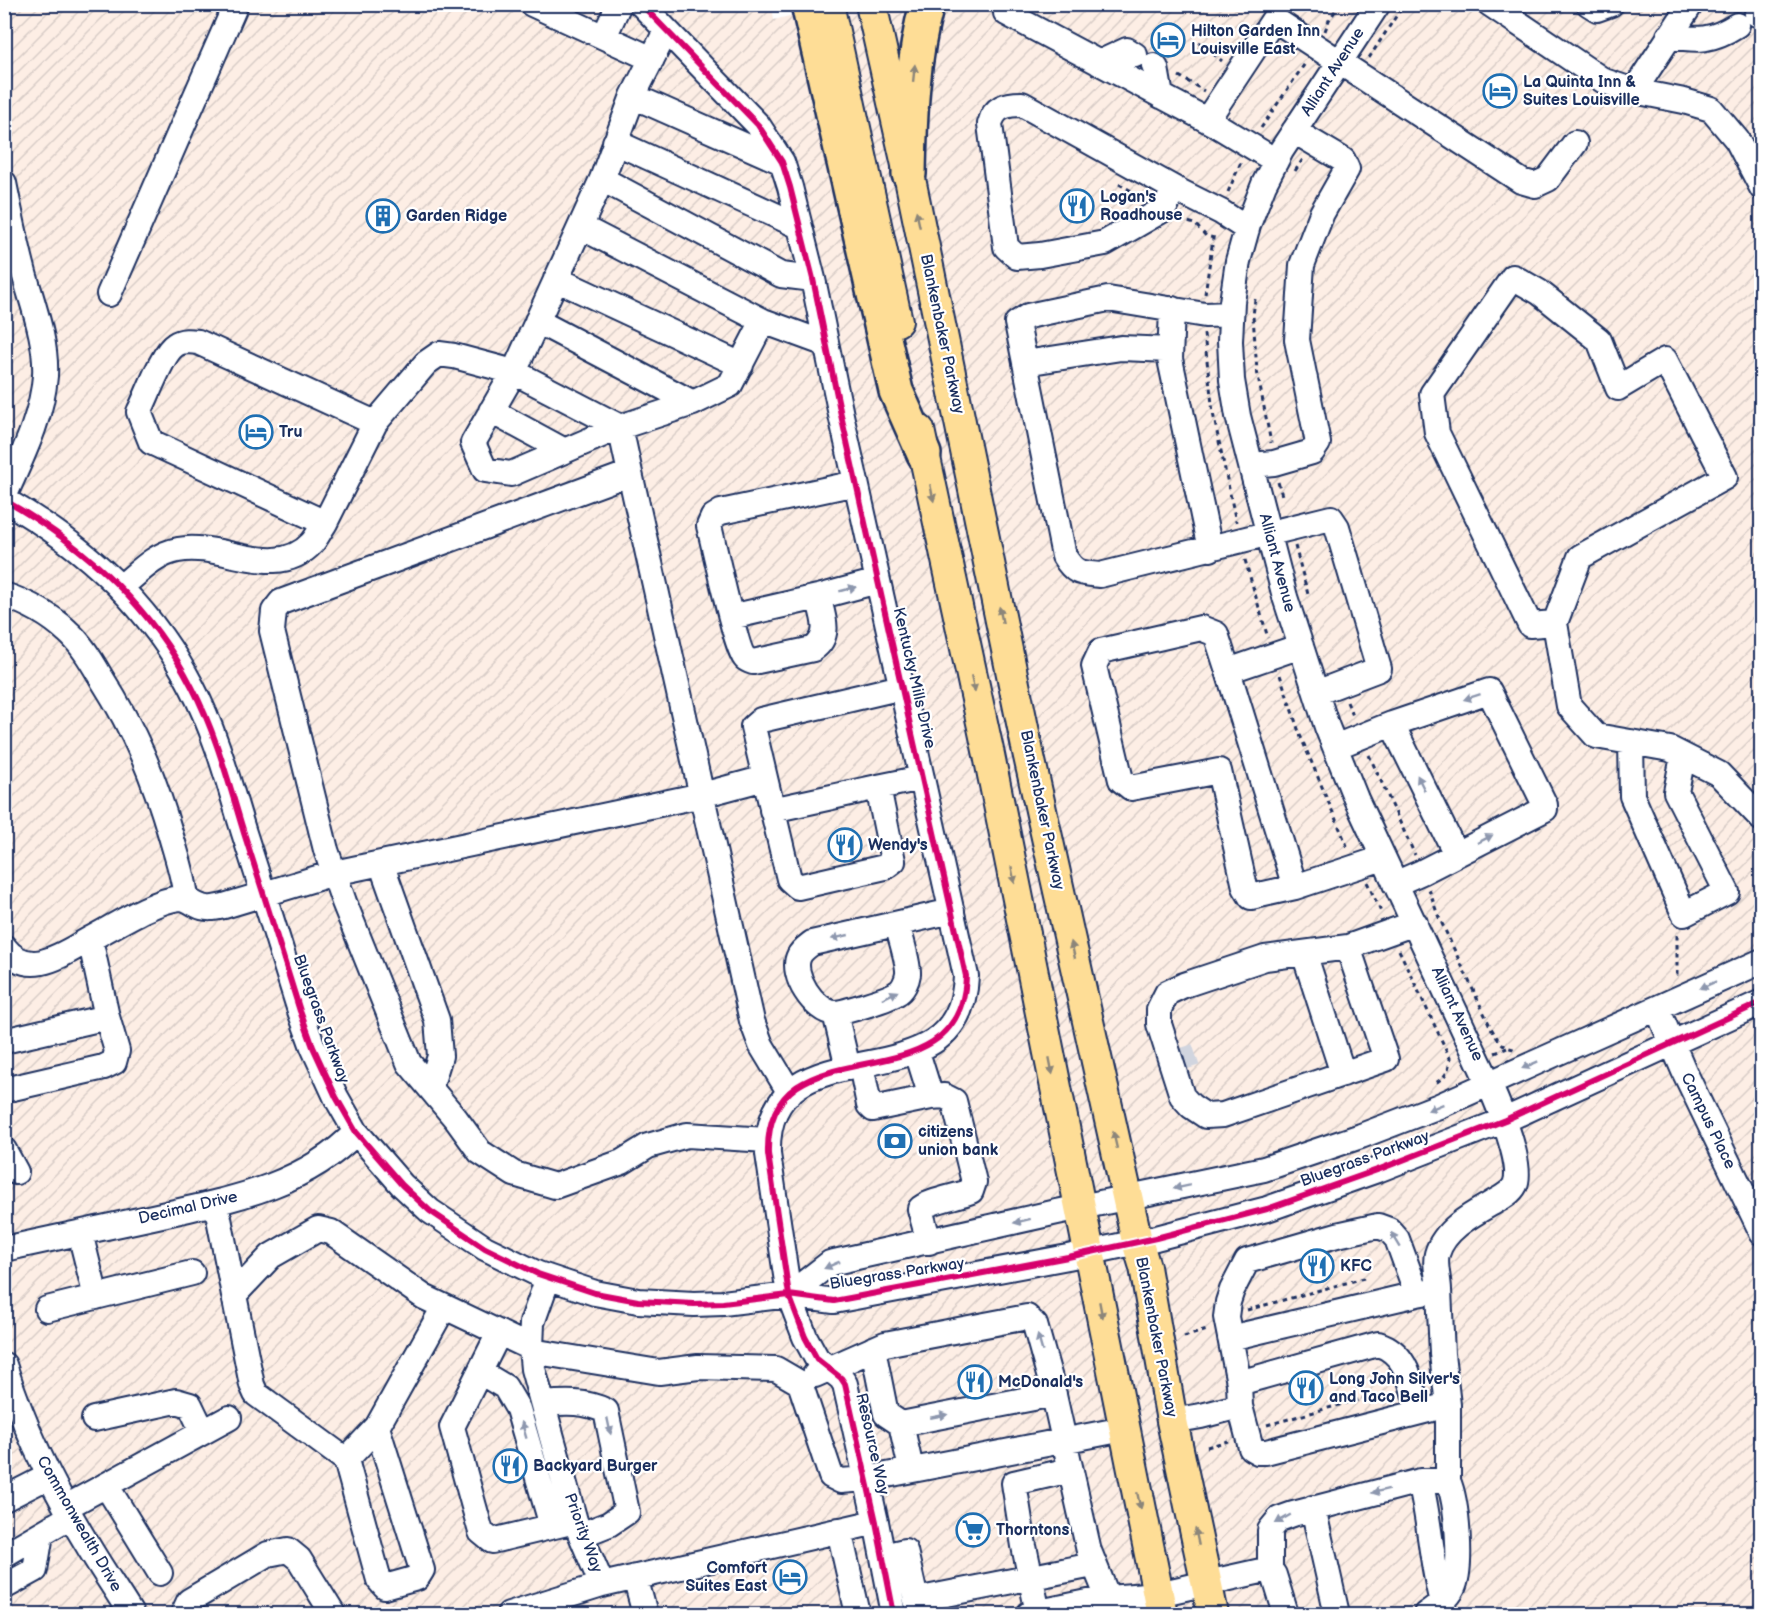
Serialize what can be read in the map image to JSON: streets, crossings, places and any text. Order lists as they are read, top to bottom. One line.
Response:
{"streets":{"main road":["Blankenbaker Parkway"],"street":["Alliant Avenue","Kentucky Mills Drive","Bluegrass Parkway","Campus Place","Decimal Drive","Resource Way","Commonwealth Drive","Priority Way"]},"crossings":[["Alliant Avenue","Bluegrass Parkway"],["Blankenbaker Parkway","Bluegrass Parkway"],["Kentucky Mills Drive","Bluegrass Parkway"],["Kentucky Mills Drive","Resource Way"],["Bluegrass Parkway","Campus Place"],["Bluegrass Parkway","Decimal Drive"],["Bluegrass Parkway","Resource Way"],["Bluegrass Parkway","Priority Way"],["Resource Way","Priority Way"]],"places":{"hotel":["Hilton Garden Inn Louisville East","La Quinta Inn & Suites Louisville","Tru","Comfort Suites East"],"restaurant":["Logan's Roadhouse","Wendy's","KFC","McDonald's","Long John Silver's and Taco Bell","Backyard Burger"],"building":["Garden Ridge"],"bank":["citizens union bank"],"supermarket":["Thorntons"]}}
